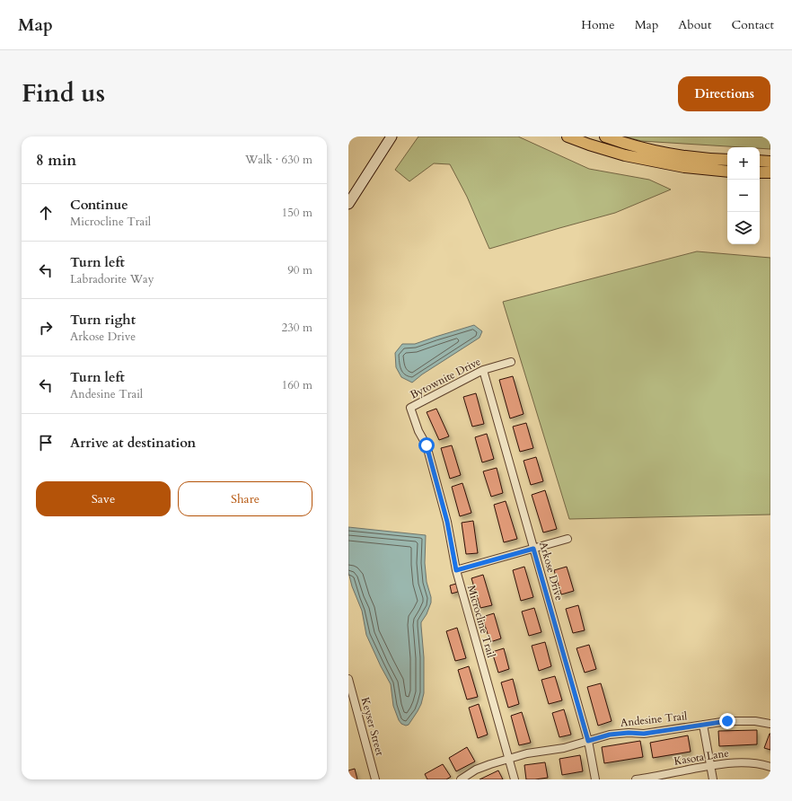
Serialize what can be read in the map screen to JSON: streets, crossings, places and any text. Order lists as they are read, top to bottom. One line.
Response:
{"streets":{"street":["Bytownite Drive","Arkose Drive","Microcline Trail","Andesine Trail","Keyser Street","Kasota Lane"]},"crossings":[["Bytownite Drive","Arkose Drive"],["Bytownite Drive","Microcline Trail"],["Arkose Drive","Andesine Trail"],["Microcline Trail","Andesine Trail"]],"page":{"header":"Map","nav":["Home","Map","About","Contact"],"title":"Find us","buttons":["Directions",["Save","Share"]],"heading":["8 min","Walk · 630 m"],"map_buttons":["+","−"],"list":[["Continue","Microcline Trail","150 m"],["Turn left","Labradorite Way","90 m"],["Turn right","Arkose Drive","230 m"],["Turn left","Andesine Trail","160 m"],"Arrive at destination"]}}
